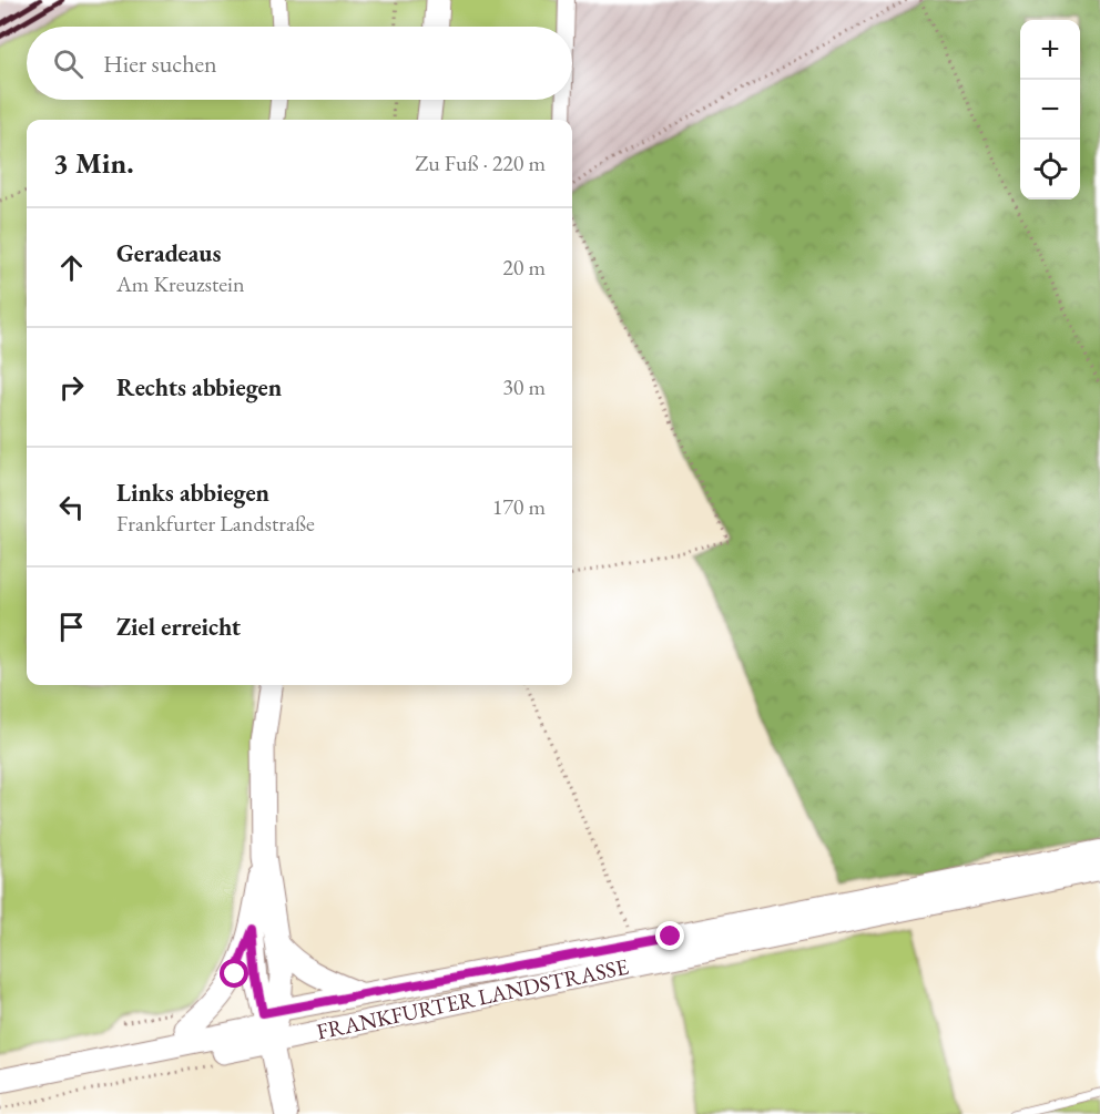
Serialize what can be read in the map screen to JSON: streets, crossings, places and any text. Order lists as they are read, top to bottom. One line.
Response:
{"streets":{"main road":["FRANKFURTER LANDSTRASSE"]},"page":{"map_buttons":["+","−"],"search":"Hier suchen","heading":["3 Min.","Zu Fuß · 220 m"],"list":[["Geradeaus","Am Kreuzstein","20 m"],["Rechts abbiegen","30 m"],["Links abbiegen","Frankfurter Landstraße","170 m"],"Ziel erreicht"]}}
